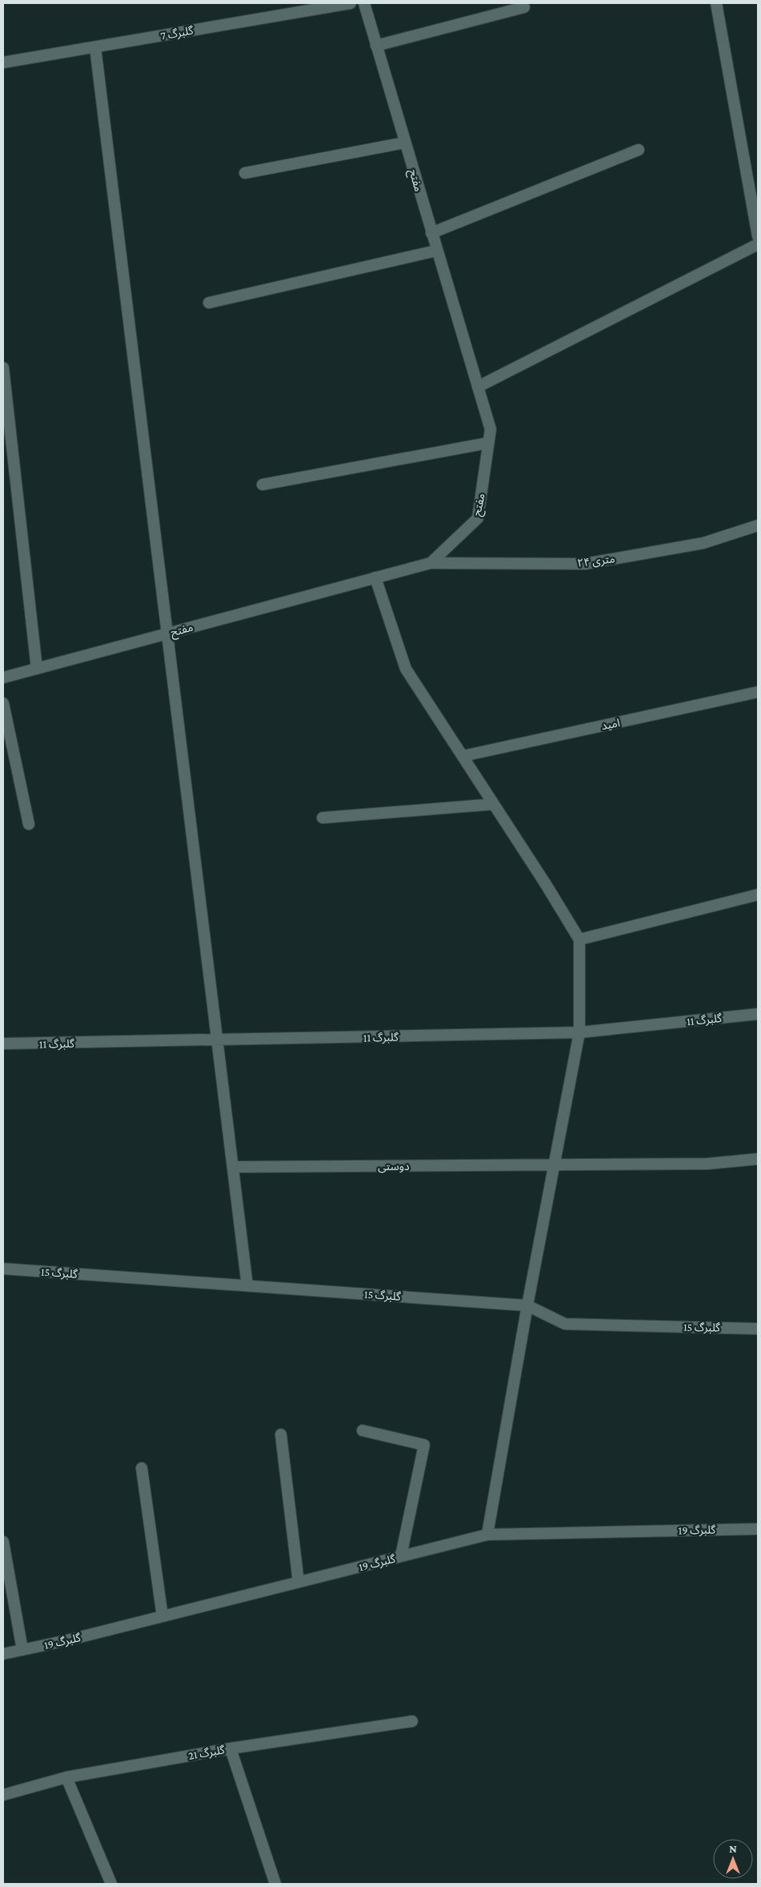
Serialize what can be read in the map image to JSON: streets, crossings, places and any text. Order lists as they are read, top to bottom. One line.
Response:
{"streets":{"street":["گلبرگ 7","مفتح","۲۴ متری","امید","گلبرگ 11","دوستی","گلبرگ 15","گلبرگ 19","گلبرگ 21"]},"crossings":[["مفتح","۲۴ متری"]],"north":"top"}
